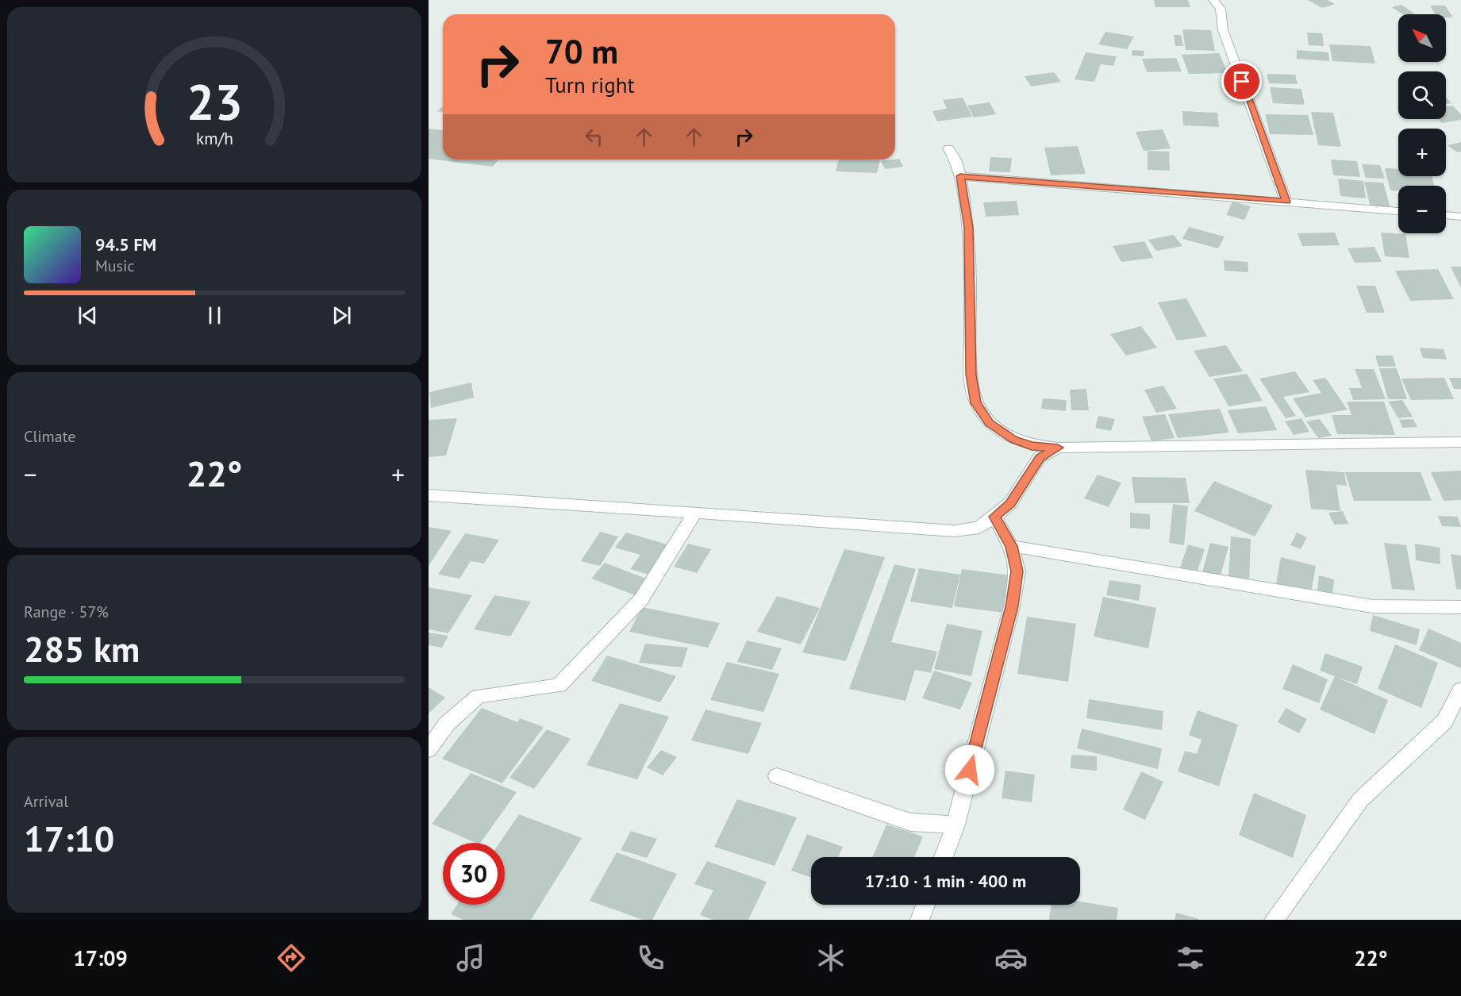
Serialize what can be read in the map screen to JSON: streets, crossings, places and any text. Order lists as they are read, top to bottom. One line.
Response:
{"north":"top left","page":{"map_buttons":["+","−"],"turn":["70 m","Turn right"],"song":["94.5 FM","Music"],"tile":["Climate",["Range · 57%","285 km"],["Arrival","17:10"]],"heat":["−","22°","+"],"limit":"30","trip":"17:10 · 1 min · 400 m","tabs":["17:09","22°"],"gauge":["23","km/h"]}}
